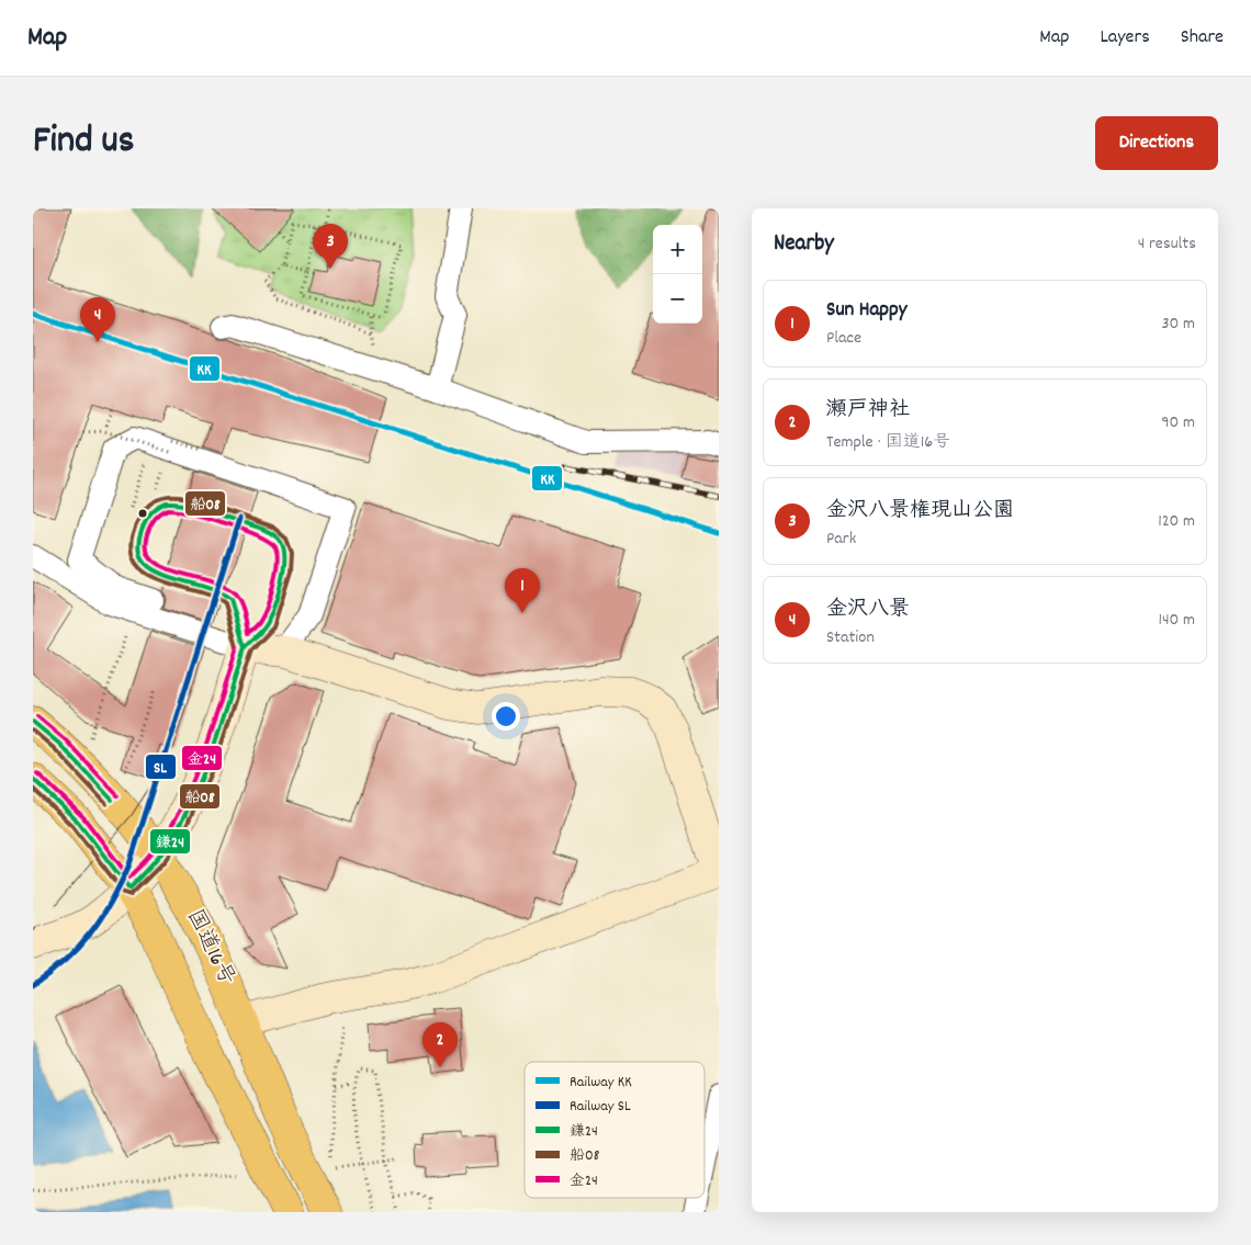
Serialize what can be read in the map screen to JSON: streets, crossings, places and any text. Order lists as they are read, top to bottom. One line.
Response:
{"streets":{"highway":["国道16号"]},"lines":["rail line KK","transit line 船08","transit line 鎌24","transit line 金24","rail line SL"],"legend":["Railway KK","Railway SL","鎌24","船08","金24"],"page":{"header":"Map","nav":["Map","Layers","Share"],"title":"Find us","buttons":"Directions","heading":["Nearby","4 results"],"pins":["3","4","1","2"],"map_buttons":["+","−"],"list":[{"mark":"1","name":"Sun Happy","note":"Place","value":"30 m"},{"mark":"2","name":"瀬戸神社","note":"Temple · 国道16号","value":"90 m"},{"mark":"3","name":"金沢八景権現山公園","note":"Park","value":"120 m"},{"mark":"4","name":"金沢八景","note":"Station","value":"140 m"}]}}
